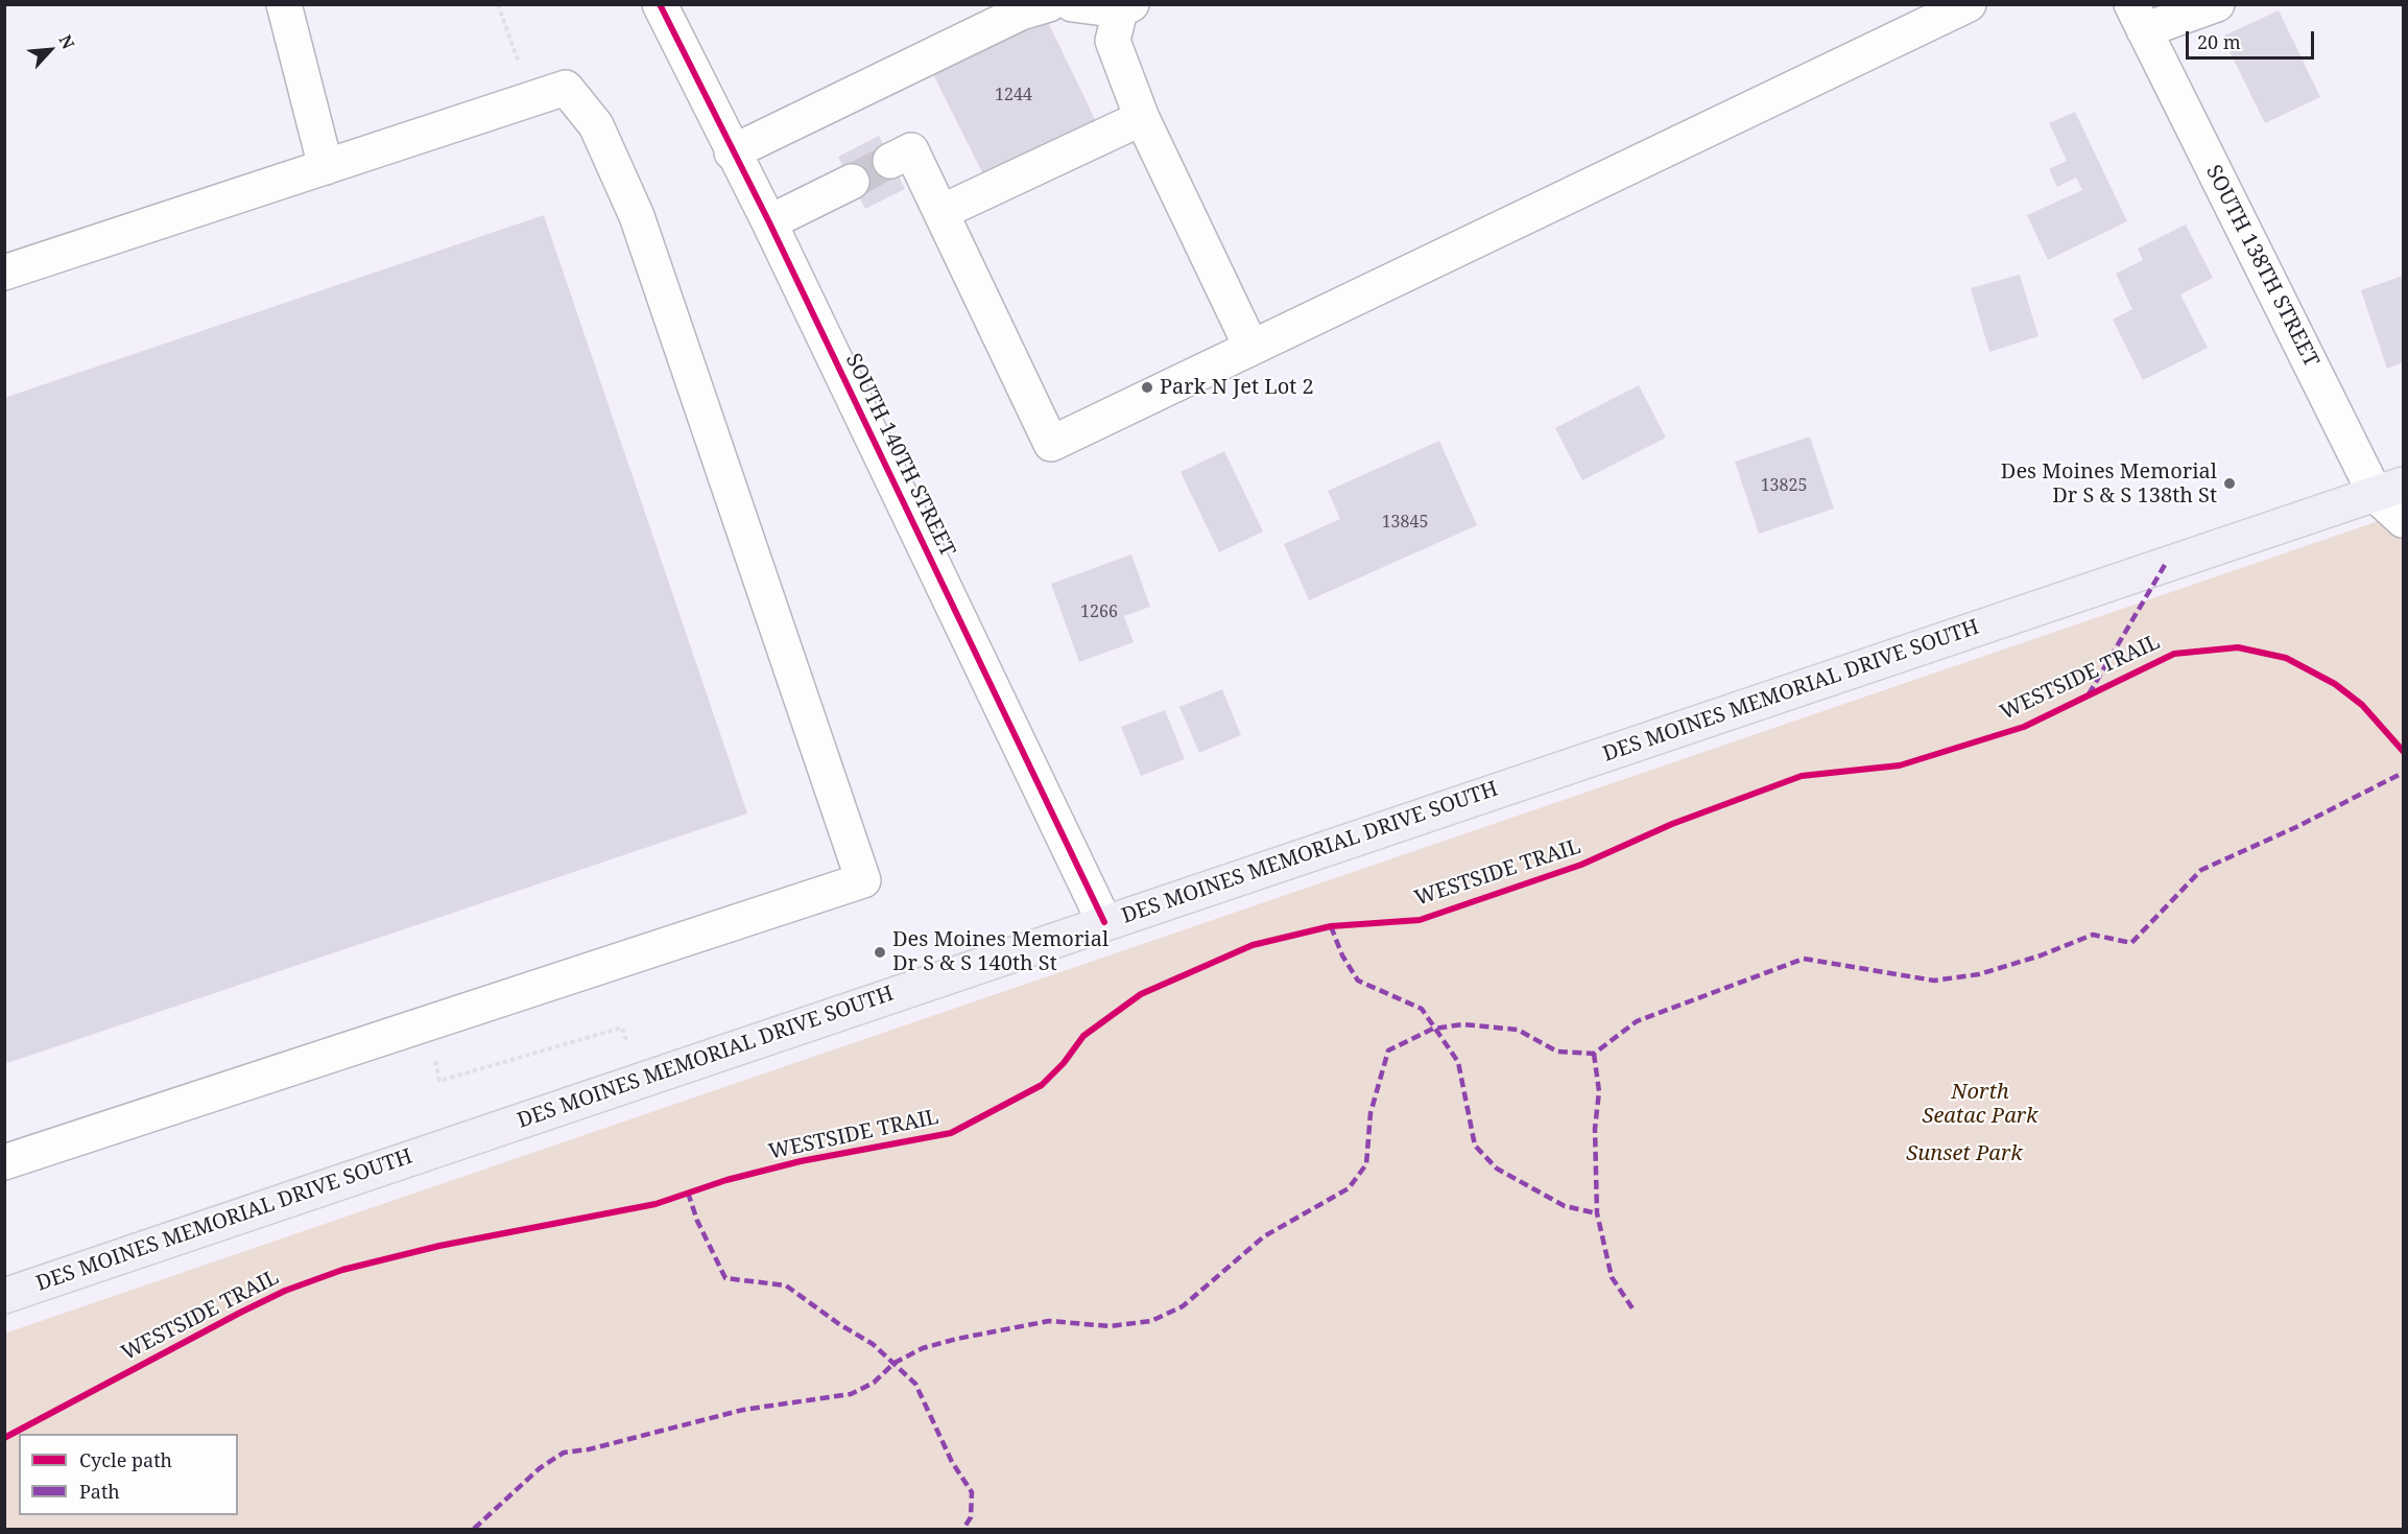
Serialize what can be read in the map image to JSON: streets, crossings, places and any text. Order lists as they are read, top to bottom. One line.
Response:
{"streets":{"main road":["DES MOINES MEMORIAL DRIVE SOUTH"],"street":["SOUTH 138TH STREET","SOUTH 140TH STREET"],"cycle path":["WESTSIDE TRAIL"]},"crossings":[["SOUTH 138TH STREET","DES MOINES MEMORIAL DRIVE SOUTH"],["SOUTH 140TH STREET","DES MOINES MEMORIAL DRIVE SOUTH"]],"parks":["North Seatac Park","Sunset Park"],"places":["Park N Jet Lot 2","Des Moines Memorial Dr S & S 138th St","Des Moines Memorial Dr S & S 140th St"],"house_numbers":["1244","13825","13845","1266"],"legend":["Cycle path","Path"],"scale_bar":"20 m","north":"top right"}
